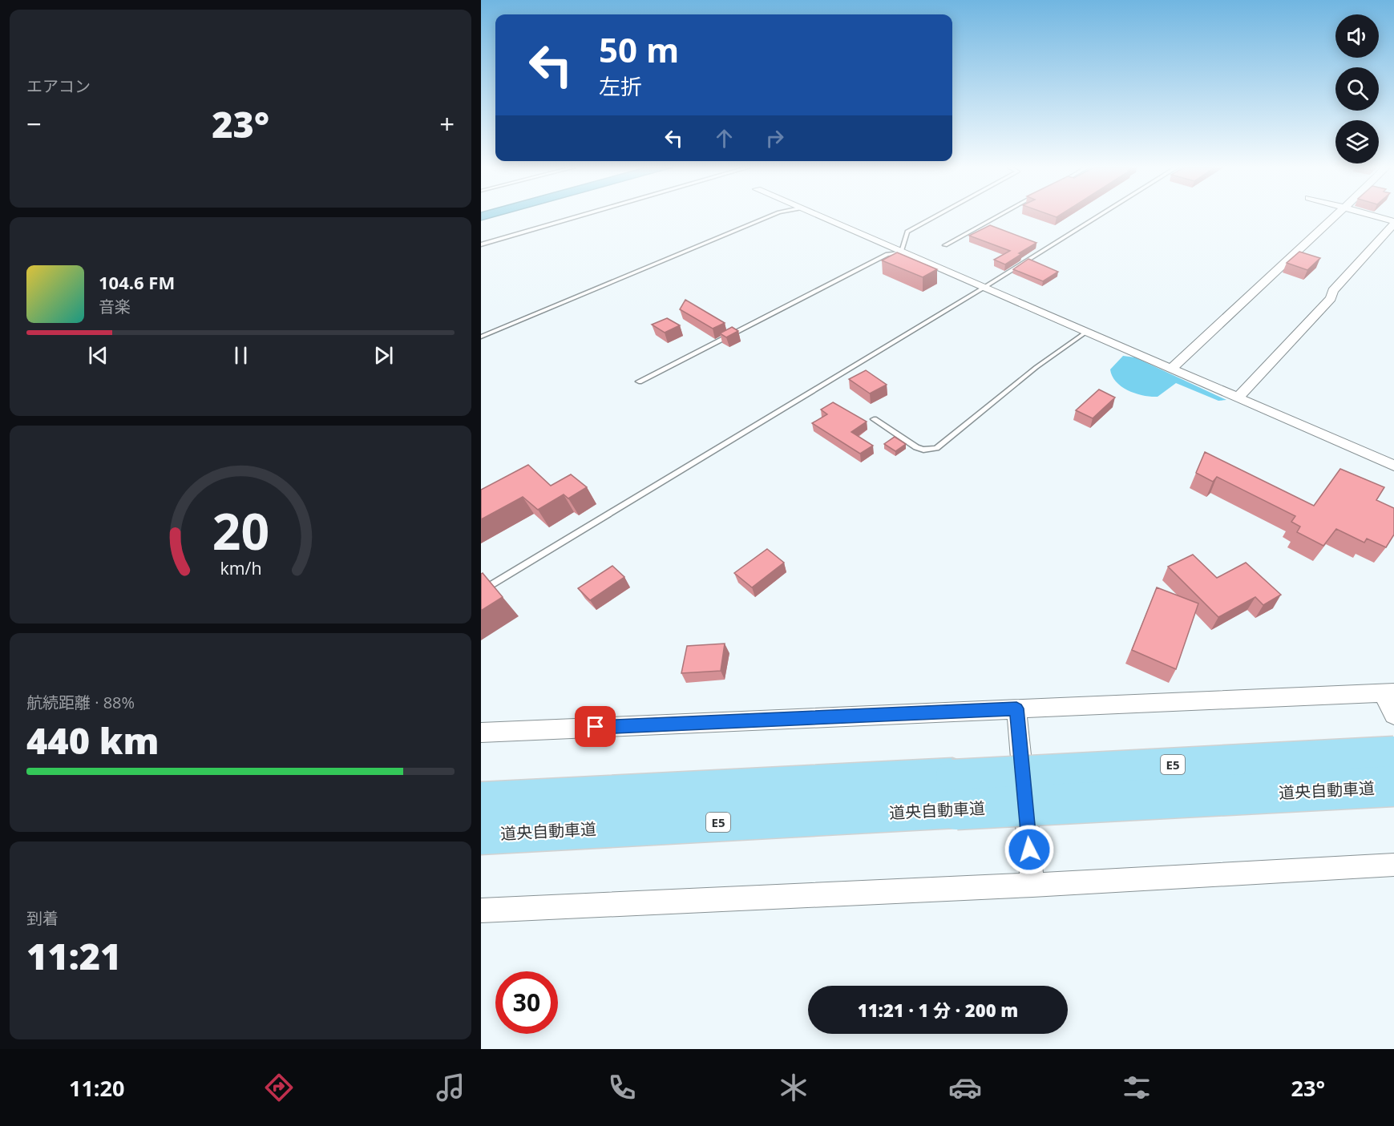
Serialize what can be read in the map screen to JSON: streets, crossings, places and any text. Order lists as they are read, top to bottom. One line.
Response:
{"streets":{"highway":["E5","道央自動車道"]},"page":{"tile":["エアコン",["航続距離 · 88%","440 km"],["到着","11:21"]],"turn":["50 m","左折"],"heat":["−","23°","+"],"song":["104.6 FM","音楽"],"limit":"30","trip":"11:21 · 1 分 · 200 m","tabs":["11:20","23°"],"gauge":["20","km/h"]}}
